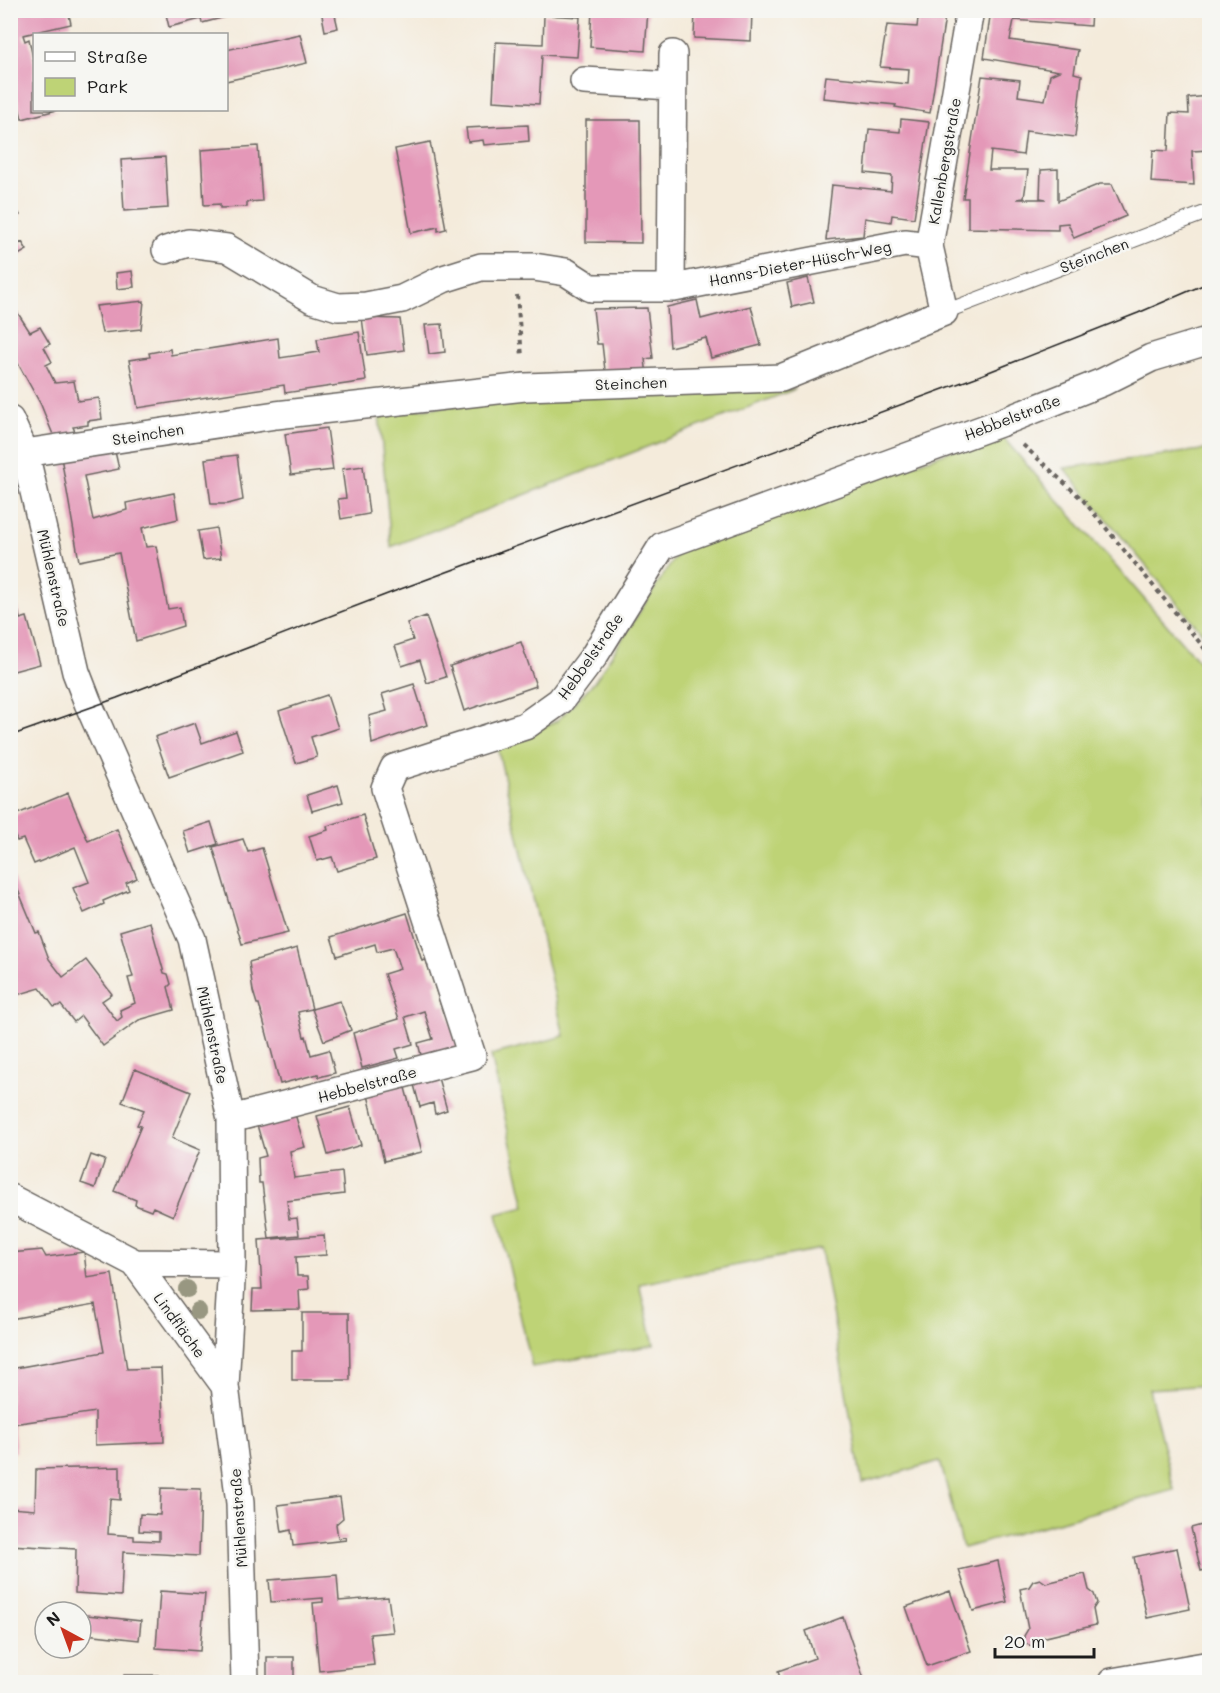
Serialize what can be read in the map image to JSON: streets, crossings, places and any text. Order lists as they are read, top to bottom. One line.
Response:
{"streets":{"street":["Kallenbergstraße","Steinchen","Hanns-Dieter-Hüsch-Weg","Hebbelstraße","Mühlenstraße","Lindfläche"]},"crossings":[["Kallenbergstraße","Steinchen"],["Kallenbergstraße","Hanns-Dieter-Hüsch-Weg"],["Steinchen","Mühlenstraße"],["Hebbelstraße","Mühlenstraße"],["Mühlenstraße","Lindfläche"]],"legend":["Straße","Park"],"scale_bar":"20 m","north":"top left"}
